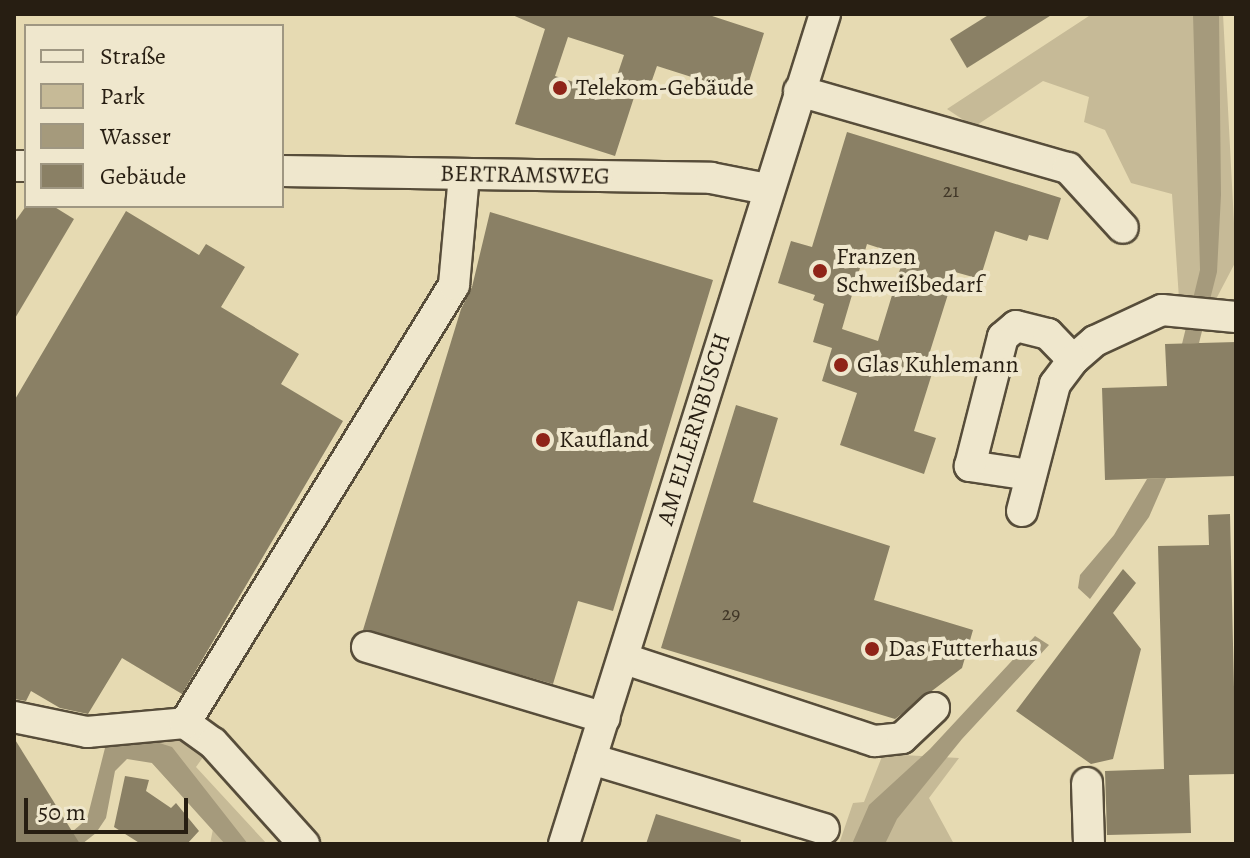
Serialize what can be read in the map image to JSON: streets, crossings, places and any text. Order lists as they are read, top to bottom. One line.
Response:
{"streets":{"street":["BERTRAMSWEG","AM ELLERNBUSCH"]},"crossings":[["BERTRAMSWEG","AM ELLERNBUSCH"]],"places":["Telekom-Gebäude","Franzen Schweißbedarf","Glas Kuhlemann","Kaufland","Das Futterhaus"],"house_numbers":["21","29"],"legend":["Straße","Park","Wasser","Gebäude"],"scale_bar":"50 m"}
